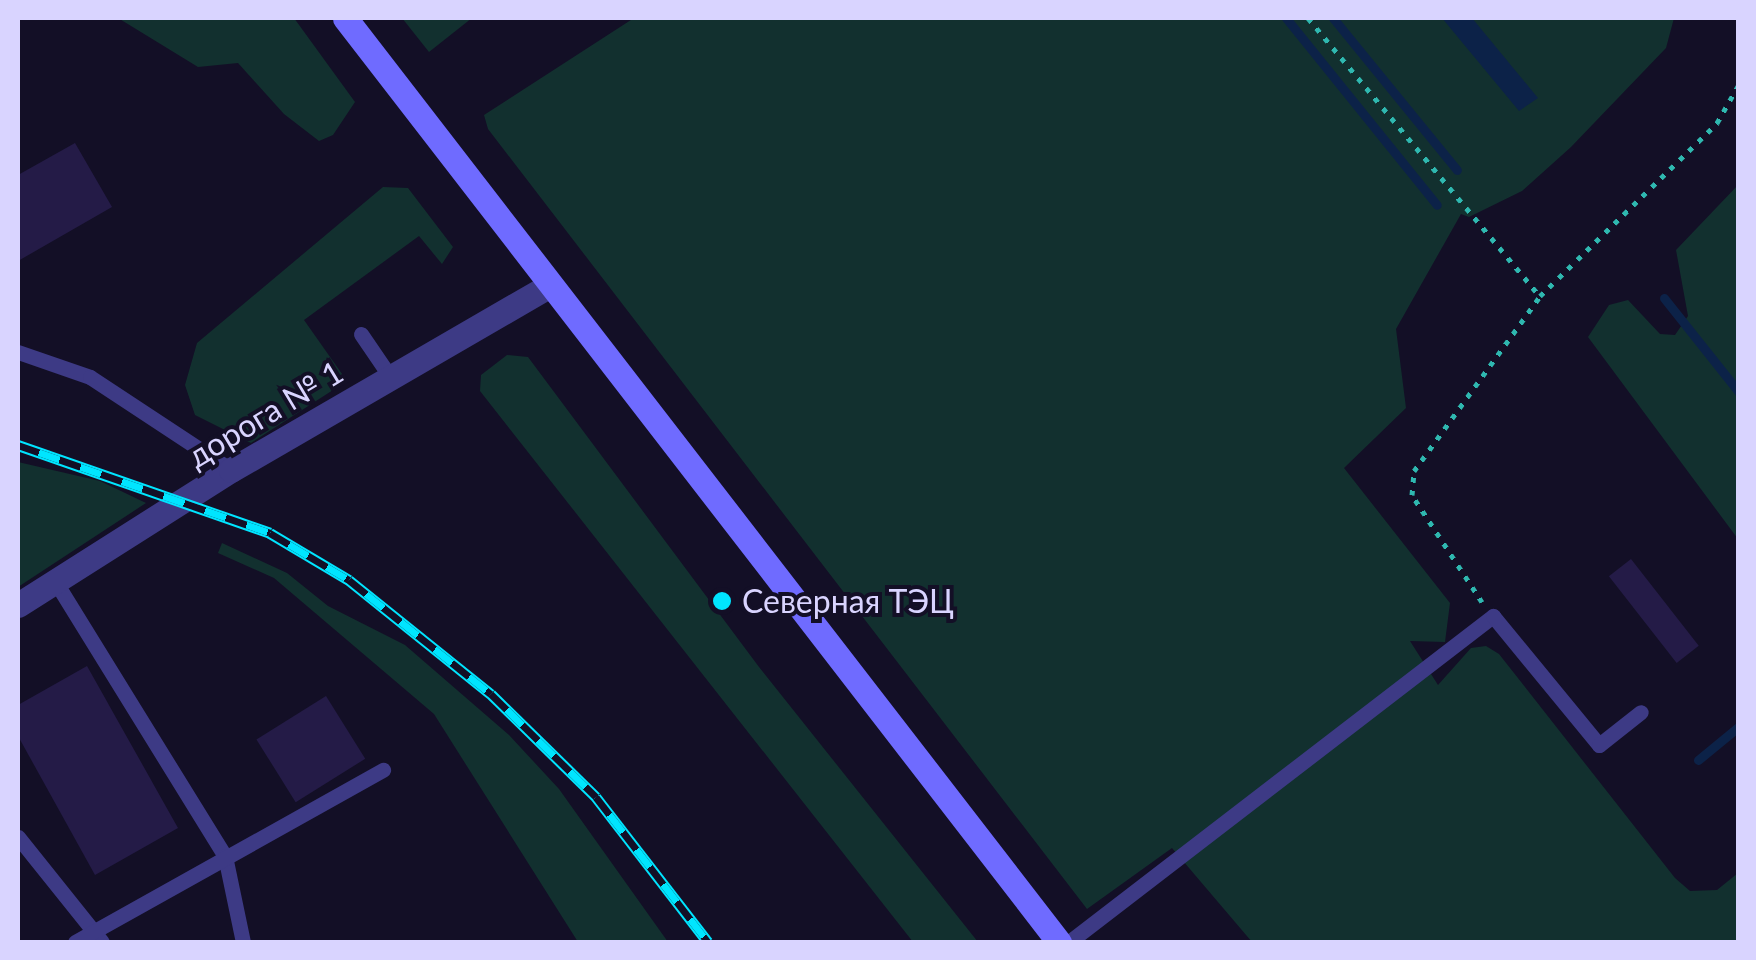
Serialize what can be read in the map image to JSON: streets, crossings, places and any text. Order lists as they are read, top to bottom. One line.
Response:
{"streets":{"street":["дорога № 1"]},"places":["Северная ТЭЦ"]}
